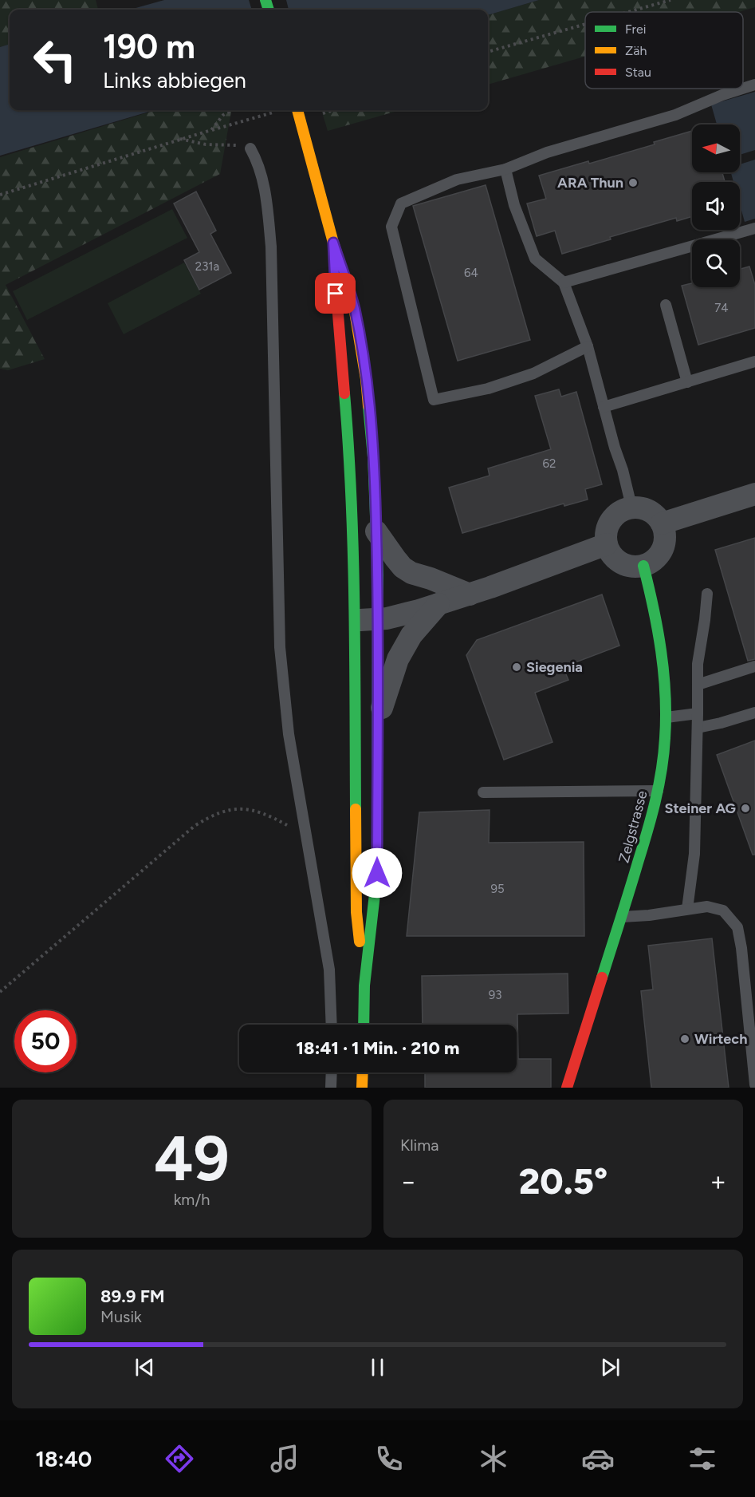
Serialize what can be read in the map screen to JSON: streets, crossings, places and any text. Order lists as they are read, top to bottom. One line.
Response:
{"streets":{"main road":["Zelgstrasse"]},"places":["ARA Thun","Siegenia","Steiner AG","Wirtech"],"house_numbers":["231a","64","74","62","95","93"],"legend":["Frei","Zäh","Stau"],"north":"left","page":{"turn":["190 m","Links abbiegen"],"limit":"50","trip":"18:41 · 1 Min. · 210 m","tile":[["49","km/h"],"Klima"],"heat":["−","20.5°","+"],"song":["89.9 FM","Musik"],"tabs":"18:40"}}
